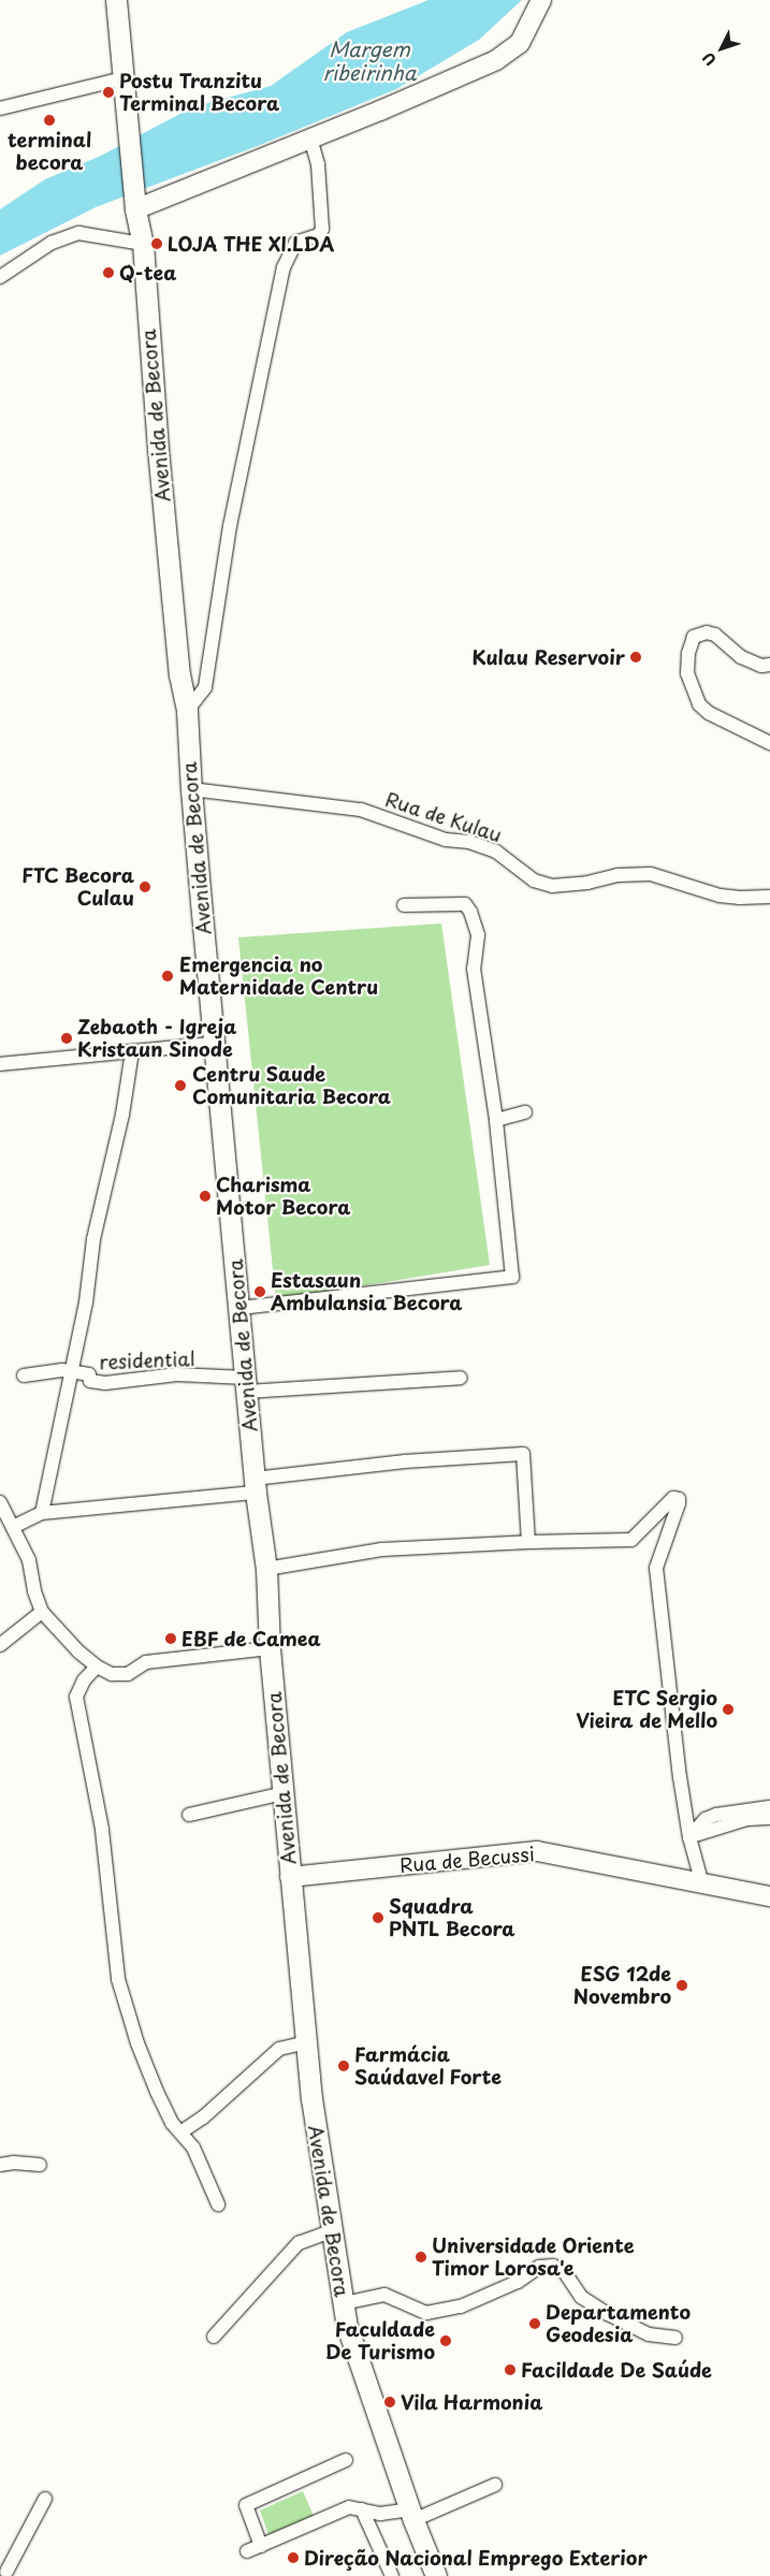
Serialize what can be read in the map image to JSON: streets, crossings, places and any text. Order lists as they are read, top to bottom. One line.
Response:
{"streets":{"main road":["Avenida de Becora"],"street":["Rua de Kulau","residential","Rua de Becussi"]},"crossings":[["Avenida de Becora","Rua de Kulau"],["Avenida de Becora","residential"],["Avenida de Becora","Rua de Becussi"]],"water":["Margem ribeirinha"],"places":["Postu Tranzitu Terminal Becora","terminal becora","LOJA THE XI.LDA","Q-tea","Kulau Reservoir","FTC Becora Culau","Emergencia no Maternidade Centru","Zebaoth - Igreja Kristaun Sinode","Centru Saude Comunitaria Becora","Charisma Motor Becora","Estasaun Ambulansia Becora","EBF de Camea","ETC Sergio Vieira de Mello","Squadra PNTL Becora","ESG 12de Novembro","Farmácia Saúdavel Forte","Universidade Oriente Timor Lorosa'e","Departamento Geodesia","Faculdade De Turismo","Facildade De Saúde","Vila Harmonia","Direção Nacional Emprego Exterior"],"north":"bottom left"}
